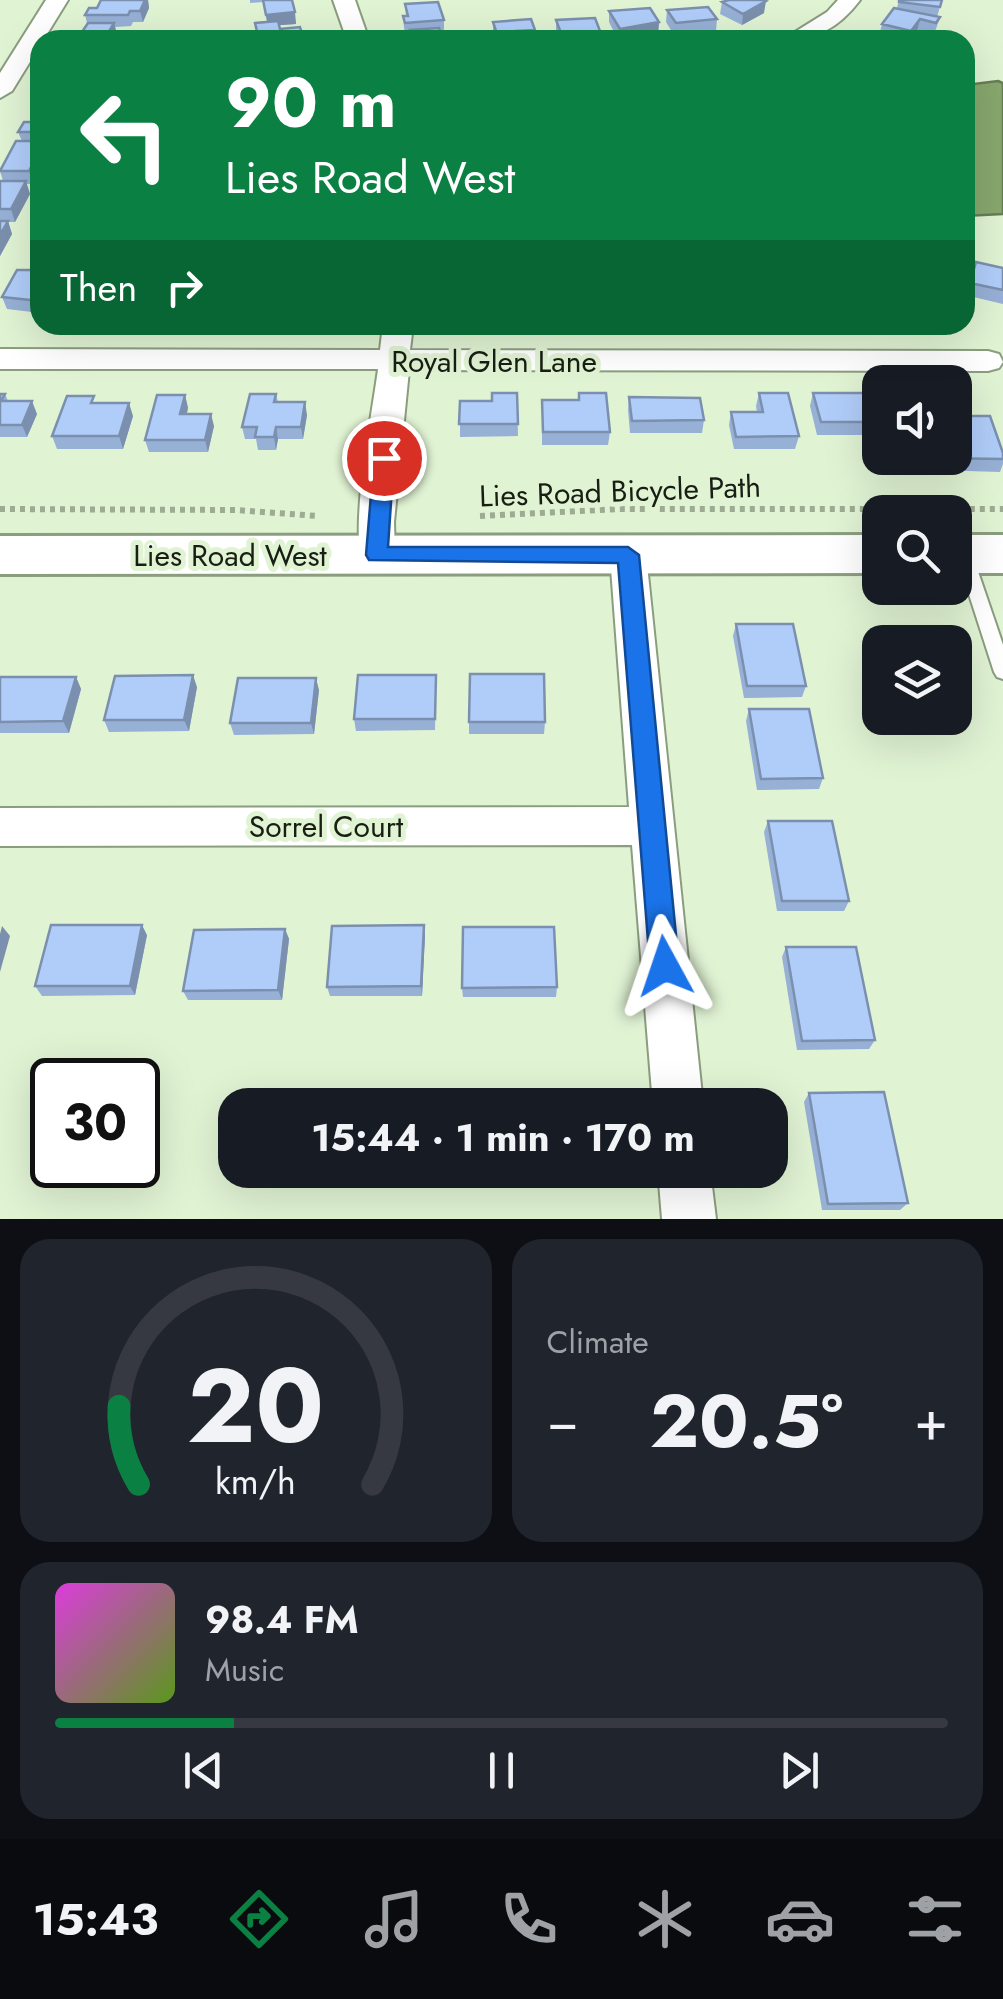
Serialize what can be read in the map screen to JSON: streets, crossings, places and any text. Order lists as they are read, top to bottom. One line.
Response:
{"streets":{"street":["Royal Glen Lane","Lies Road West","Sorrel Court"],"path":["Lies Road Bicycle Path"]},"page":{"turn":["90 m","Lies Road West"],"then":"Then","limit":"30","trip":"15:44 · 1 min · 170 m","tile":"Climate","heat":["−","20.5°","+"],"song":["98.4 FM","Music"],"tabs":"15:43","gauge":["20","km/h"]}}
